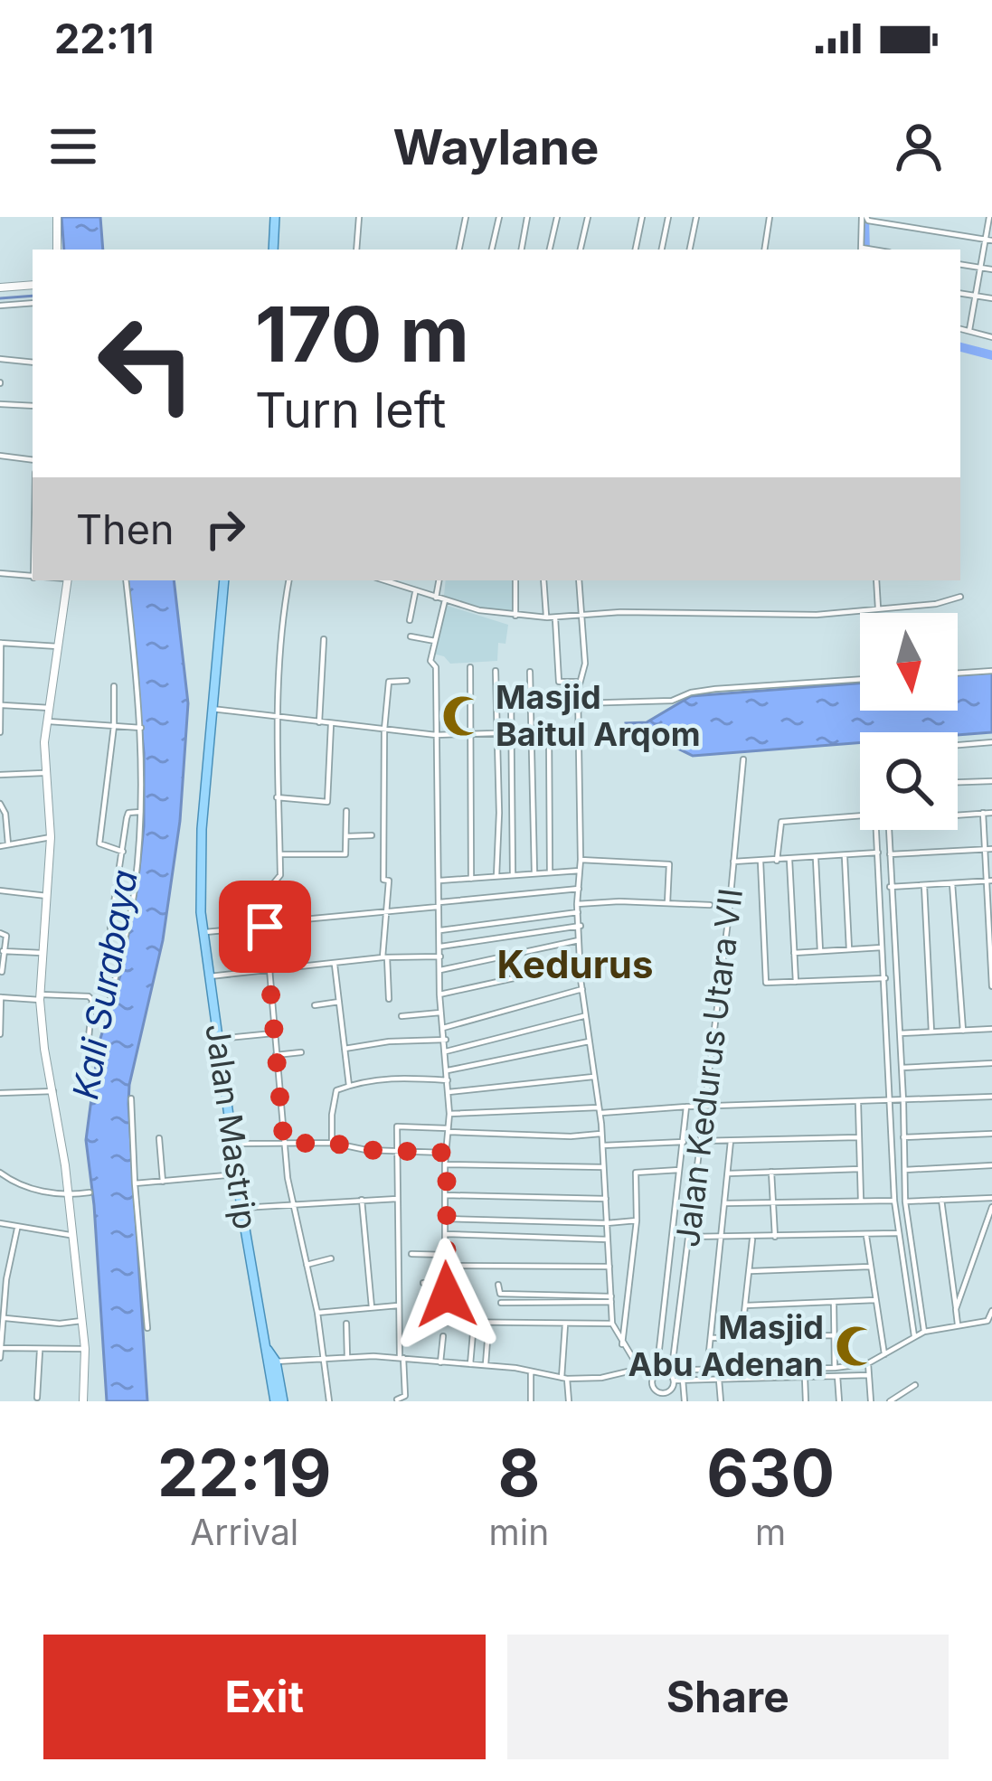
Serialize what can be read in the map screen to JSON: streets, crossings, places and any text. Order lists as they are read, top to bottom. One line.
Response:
{"streets":{"main road":["Jalan Mastrip"],"street":["Jalan Kedurus Utara VII"]},"districts":["Kedurus"],"water":["Kali Surabaya"],"places":{"mosque":["Masjid Baitul Arqom","Masjid Abu Adenan"]},"north":"bottom","page":{"status":"22:11","header":"Waylane","turn":["170 m","Turn left"],"then":"Then","eta":["22:19","Arrival","8","min","630","m"],"buttons":["Exit","Share"]}}
